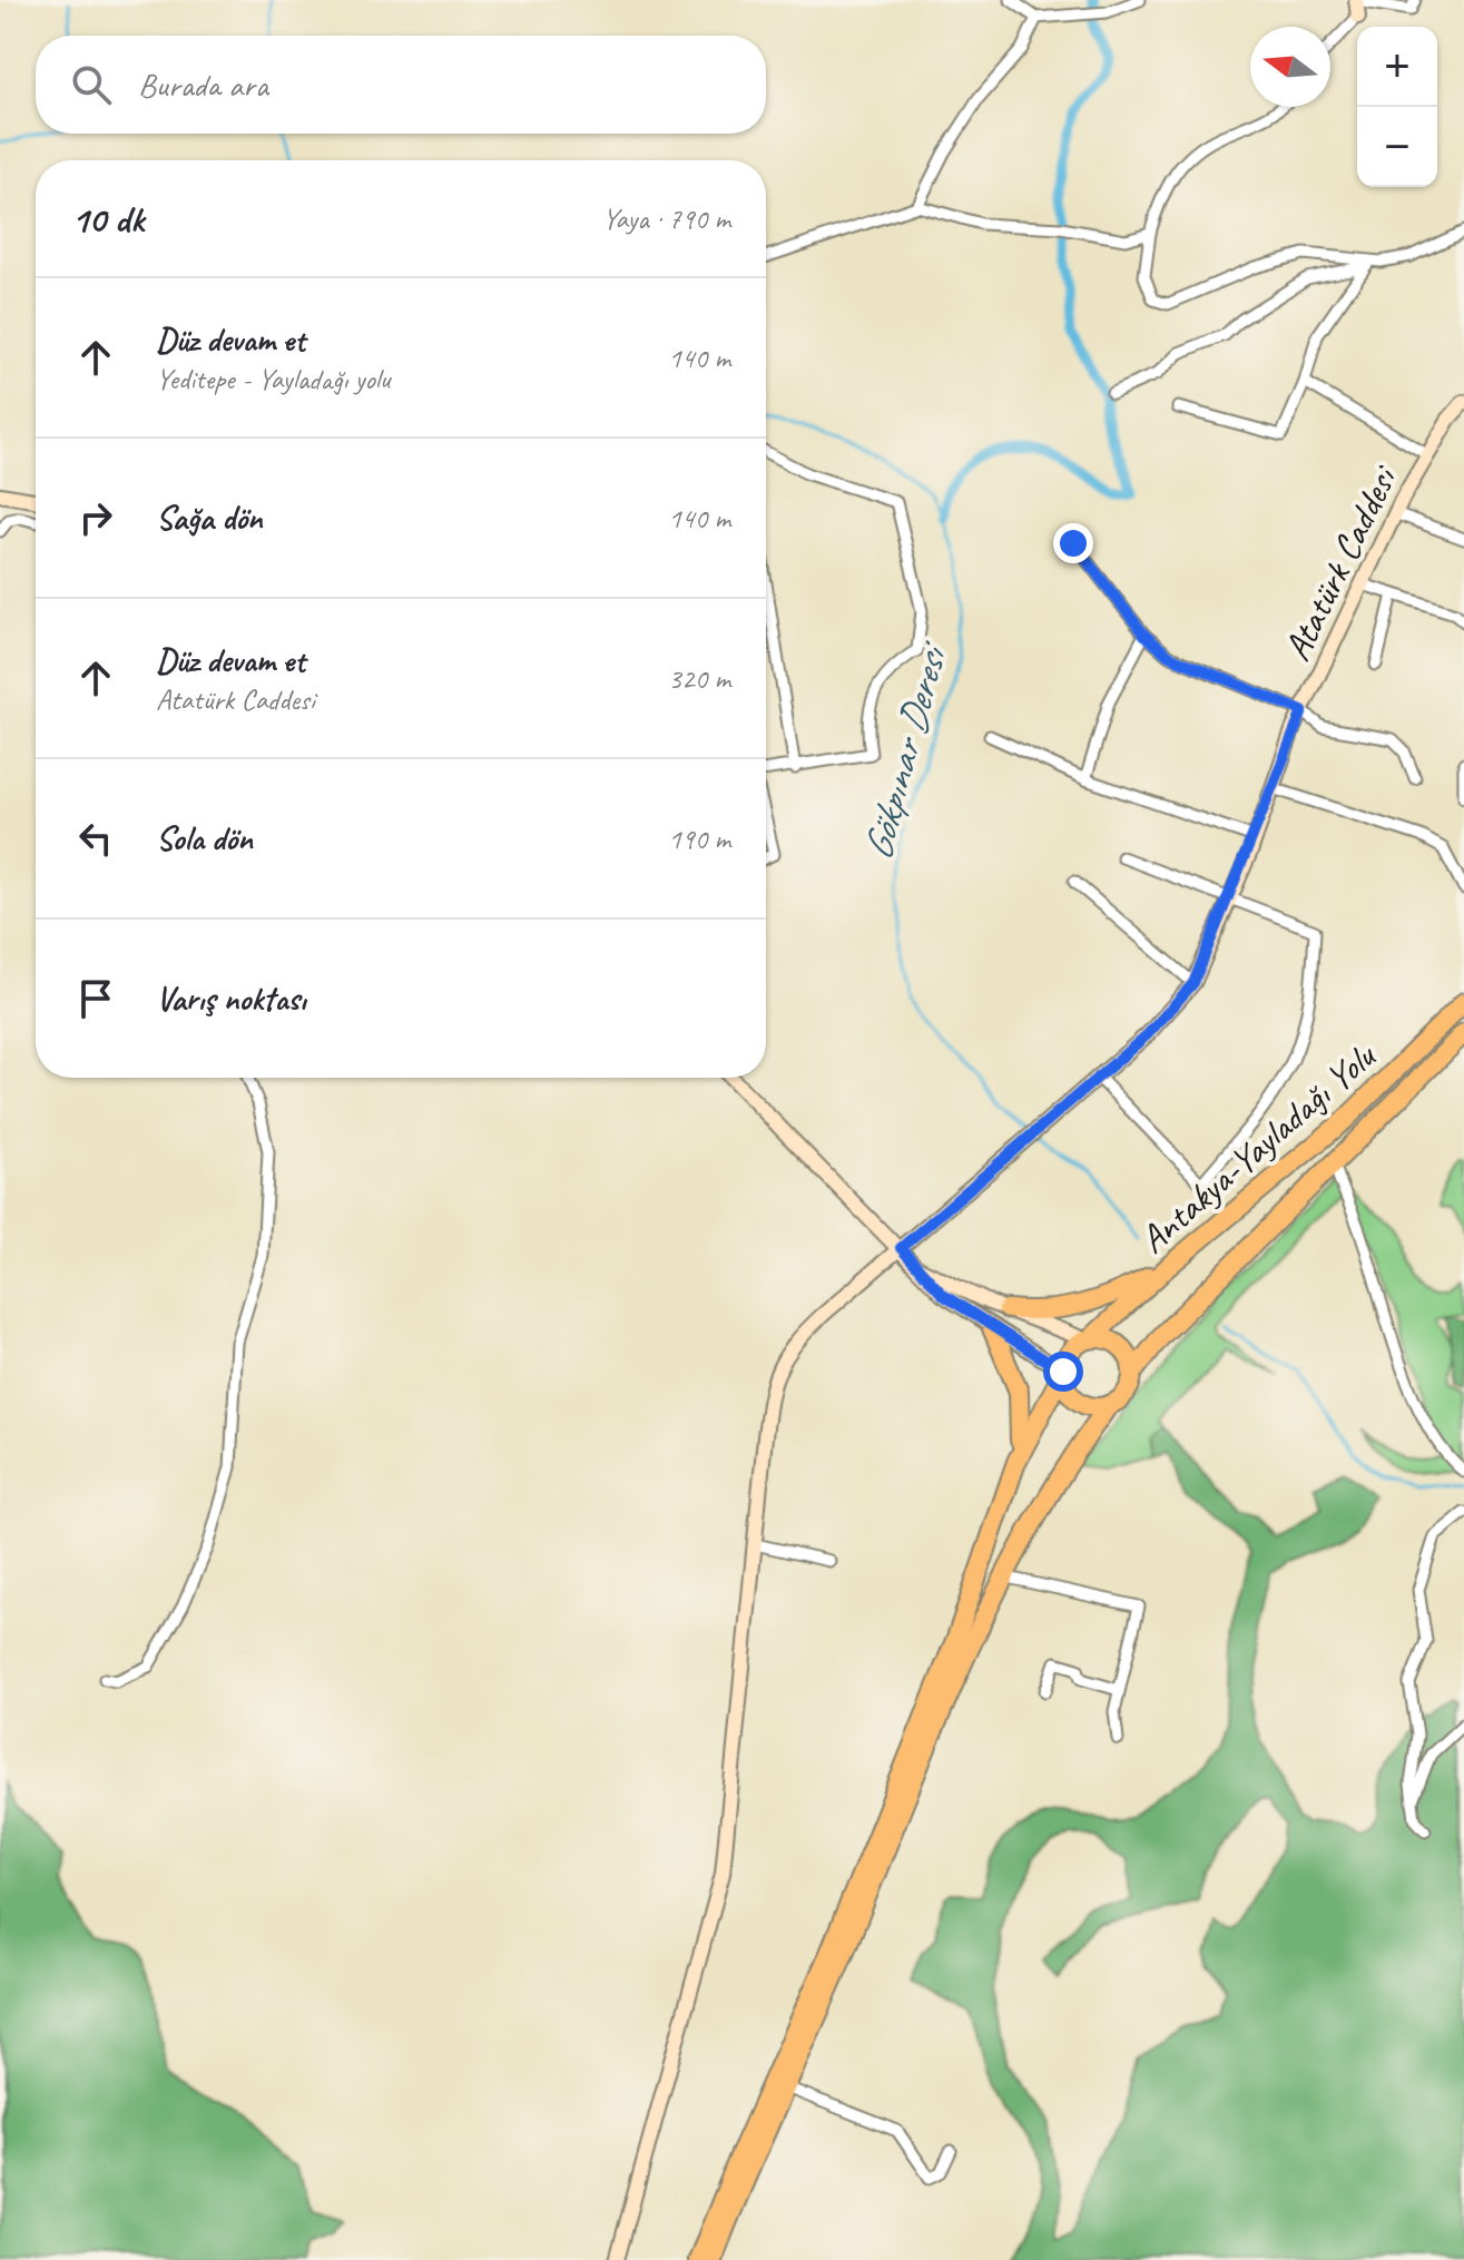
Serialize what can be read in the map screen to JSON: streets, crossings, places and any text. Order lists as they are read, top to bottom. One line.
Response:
{"streets":{"highway":["Antakya-Yayladağı Yolu"],"main road":["Atatürk Caddesi"]},"water":["Gökpınar Deresi"],"north":"left","page":{"map_buttons":["+","−"],"search":"Burada ara","heading":["10 dk","Yaya · 790 m"],"list":[["Düz devam et","Yeditepe - Yayladağı yolu","140 m"],["Sağa dön","140 m"],["Düz devam et","Atatürk Caddesi","320 m"],["Sola dön","190 m"],"Varış noktası"]}}
